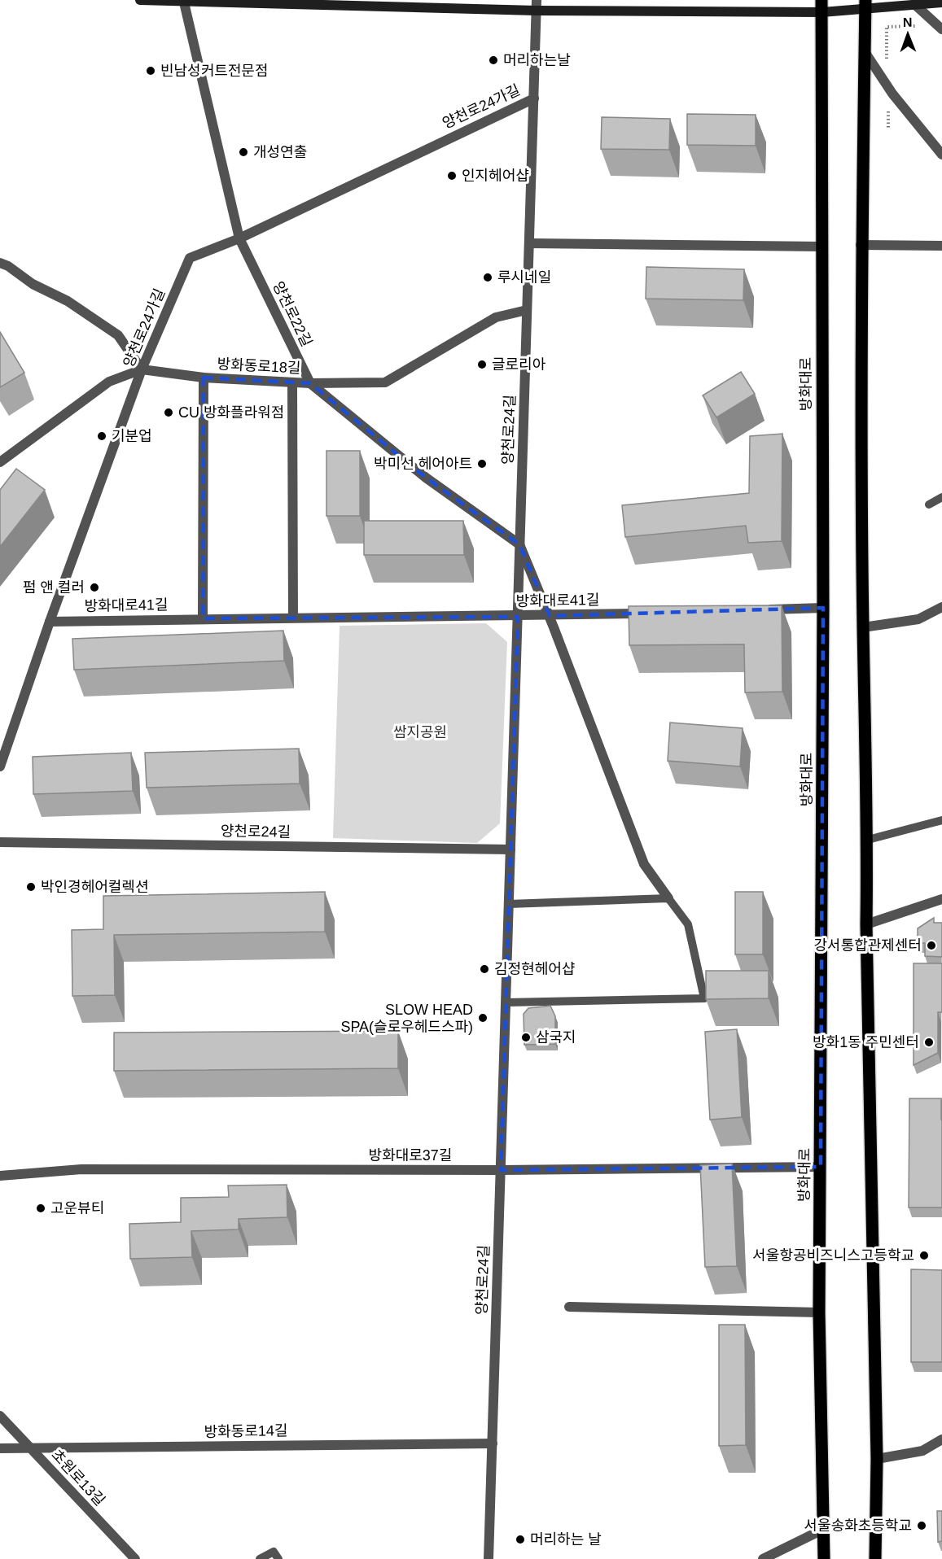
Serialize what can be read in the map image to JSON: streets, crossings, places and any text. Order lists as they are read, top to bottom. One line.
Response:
{"streets":{"main road":["방화대로"],"street":["양천로24가길","양천로22길","방화동로18길","양천로24길","방화대로41길","방화대로37길","방화동로14길","초원로13길"]},"crossings":[["양천로24가길","양천로22길"],["양천로24가길","방화동로18길"],["양천로24가길","양천로24길"],["양천로24가길","방화대로41길"],["양천로22길","방화동로18길"],["양천로22길","양천로24길"],["방화동로18길","양천로24길"],["방화대로","방화대로37길"],["양천로24길","방화대로41길"],["양천로24길","방화대로37길"],["양천로24길","방화동로14길"],["방화동로14길","초원로13길"]],"parks":["쌈지공원"],"places":["머리하는날","빈남성커트전문점","개성연출","인지헤어샵","루시네일","글로리아","CU 방화플라워점","기분업","박미선 헤어아트","펌 앤 컬러","박인경헤어컬렉션","강서통합관제센터","김정현헤어샵","SLOW HEAD SPA(슬로우헤드스파)","삼국지","방화1동 주민센터","고운뷰티","서울항공비즈니스고등학교","서울송화초등학교","머리하는 날"],"north":"top"}
